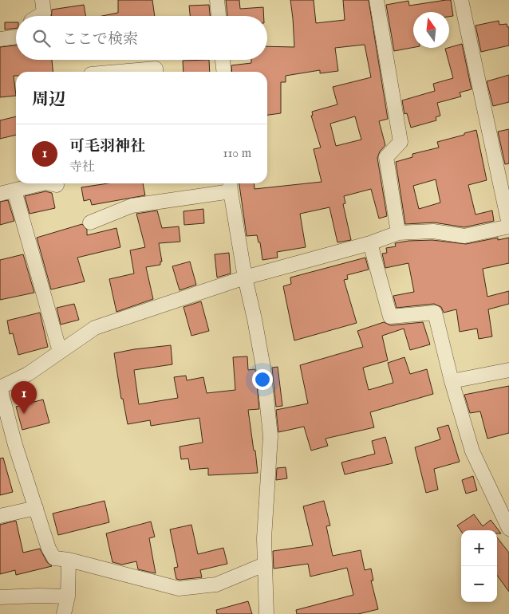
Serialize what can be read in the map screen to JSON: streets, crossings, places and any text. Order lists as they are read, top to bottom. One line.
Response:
{"north":"top","page":{"search":"ここで検索","heading":"周辺","list":[{"mark":"1","name":"可毛羽神社","note":"寺社","value":"110 m"}],"pins":"1","map_buttons":["+","−"]}}
